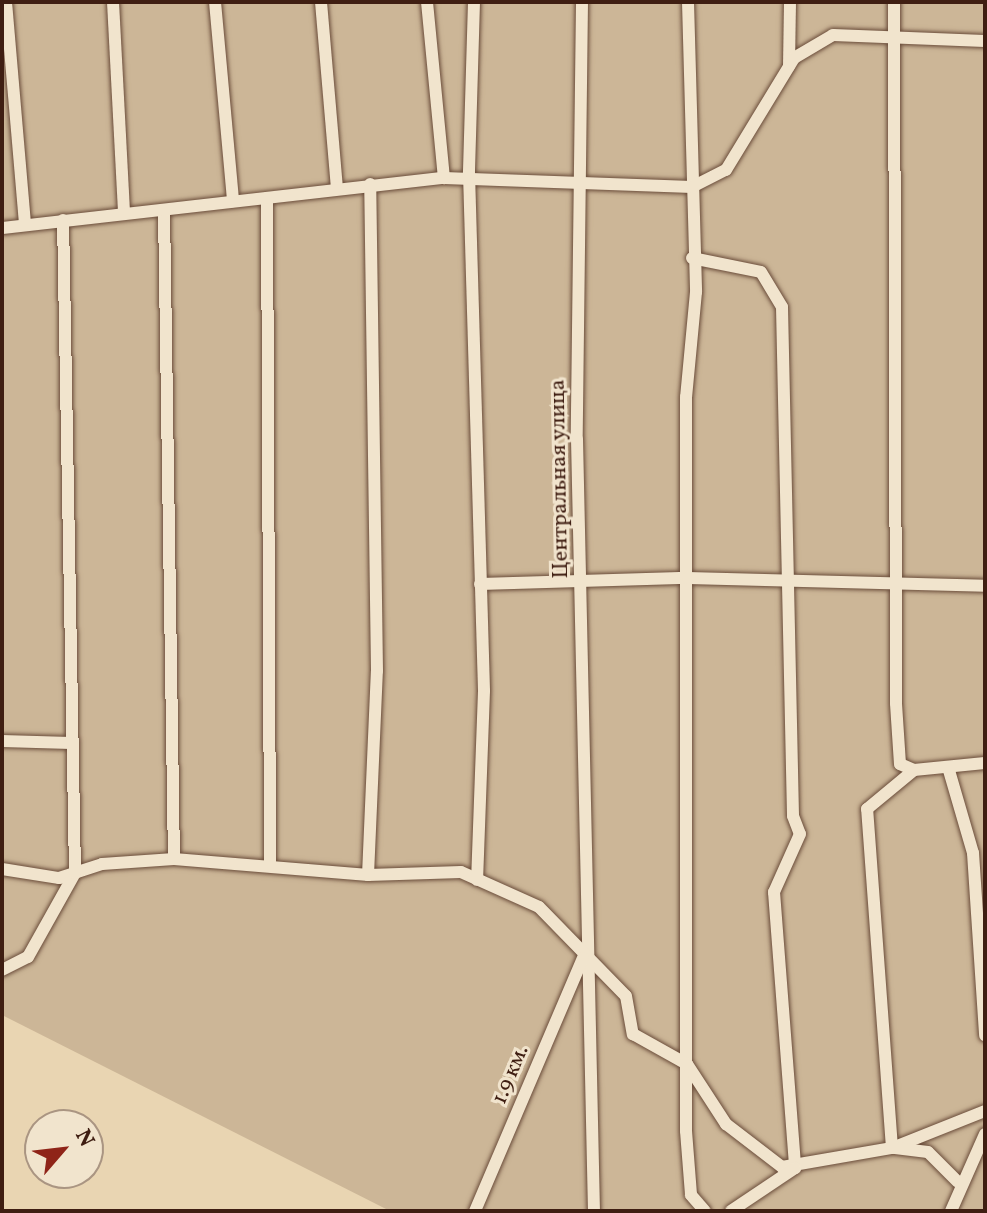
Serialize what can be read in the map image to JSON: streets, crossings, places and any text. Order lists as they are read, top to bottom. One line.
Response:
{"streets":{"street":["Центральная улица","1.9 км."]},"crossings":[["Центральная улица","1.9 км."]],"north":"top right"}
